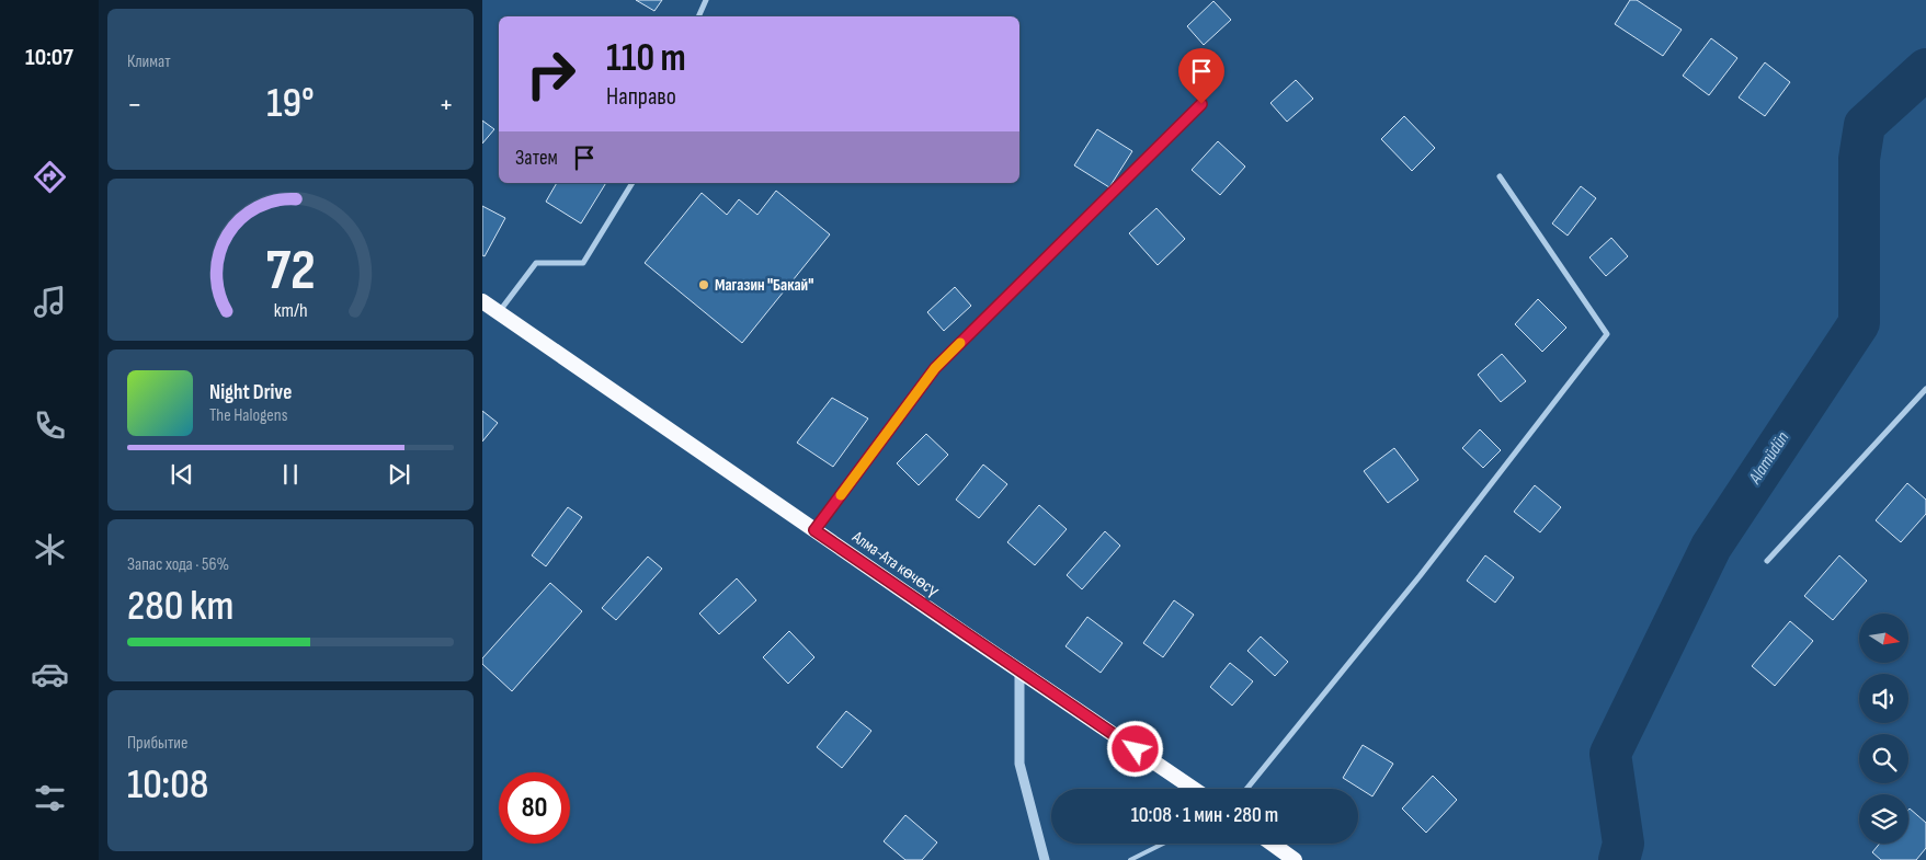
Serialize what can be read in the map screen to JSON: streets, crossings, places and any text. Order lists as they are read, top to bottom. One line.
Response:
{"streets":{"highway":["Алма-Ата көчөсү"]},"water":["Alamüdün"],"places":["Магазин \"Бакай\""],"north":"right","page":{"tabs":"10:07","tile":["Климат",["Запас хода · 56%","280 km"],["Прибытие","10:08"]],"turn":["110 m","Направо"],"heat":["−","19°","+"],"then":"Затем","song":["Night Drive","The Halogens"],"limit":"80","trip":"10:08 · 1 мин · 280 m","gauge":["72","km/h"]}}
